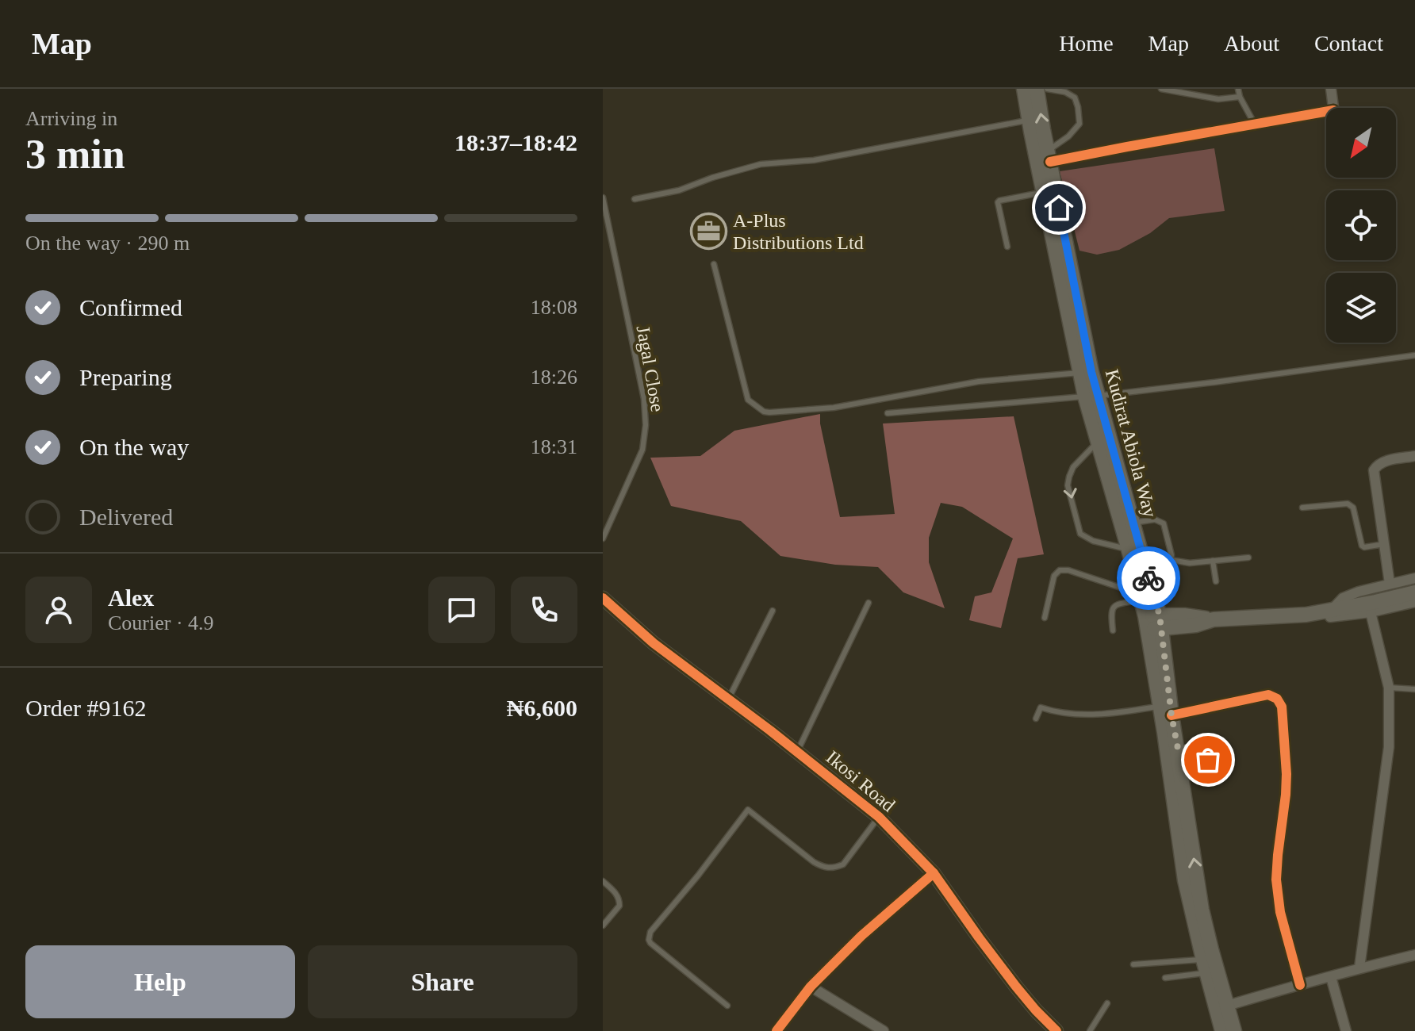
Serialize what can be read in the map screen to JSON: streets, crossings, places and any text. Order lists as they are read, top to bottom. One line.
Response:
{"streets":{"main road":["Kudirat Abiola Way"],"street":["Ikosi Road"],"lane":["Jagal Close"]},"places":{"office":["A-Plus Distributions Ltd"]},"north":"bottom left","page":{"header":"Map","nav":["Home","Map","About","Contact"],"heading":["3 min","Arriving in","18:37–18:42"],"panel":["Alex","Courier · 4.9","Order #9162","₦6,600"],"bar":"On the way · 290 m","list":[["Confirmed","18:08"],["Preparing","18:26"],["On the way","18:31"],"Delivered"],"buttons":["Help","Share"]}}
